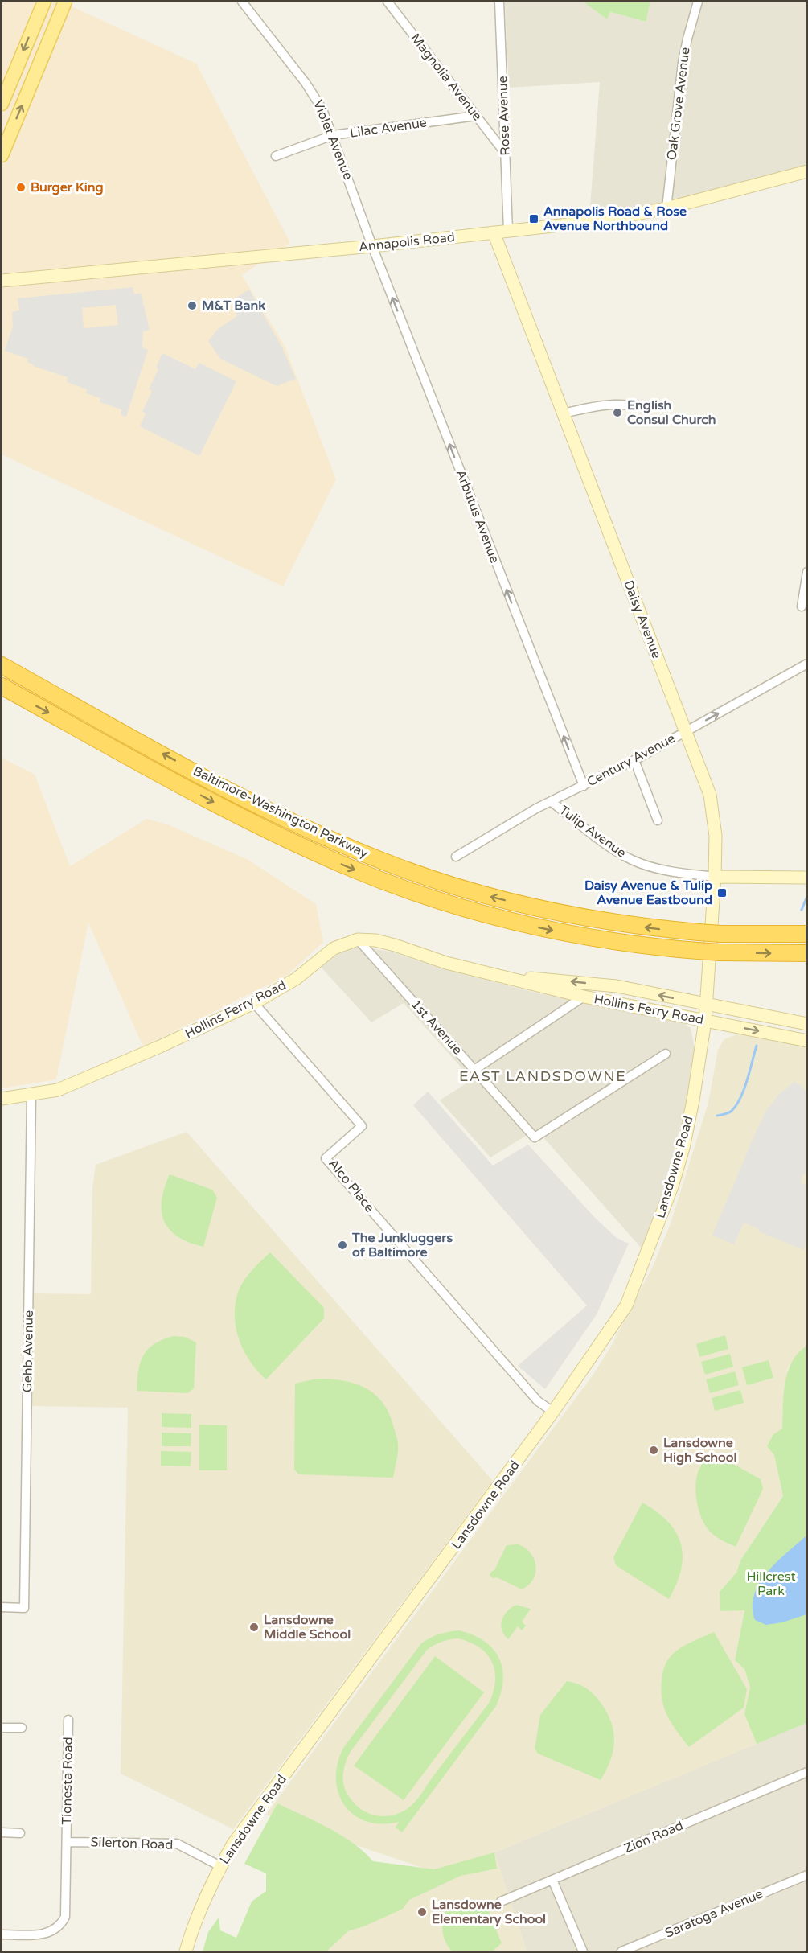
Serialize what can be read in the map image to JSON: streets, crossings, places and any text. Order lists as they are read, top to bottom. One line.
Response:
{"streets":{"highway":["Baltimore-Washington Parkway"],"street":["Magnolia Avenue","Oak Grove Avenue","Rose Avenue","Lilac Avenue","Violet Avenue","Annapolis Road","Arbutus Avenue","Daisy Avenue","Century Avenue","Tulip Avenue","Hollins Ferry Road","1st Avenue","Lansdowne Road","Alco Place","Gehb Avenue","Tionesta Road","Zion Road","Silerton Road","Saratoga Avenue"]},"crossings":[["Magnolia Avenue","Rose Avenue"],["Magnolia Avenue","Lilac Avenue"],["Oak Grove Avenue","Annapolis Road"],["Rose Avenue","Annapolis Road"],["Lilac Avenue","Violet Avenue"],["Violet Avenue","Annapolis Road"],["Violet Avenue","Arbutus Avenue"],["Annapolis Road","Arbutus Avenue"],["Annapolis Road","Daisy Avenue"],["Arbutus Avenue","Century Avenue"],["Daisy Avenue","Century Avenue"],["Daisy Avenue","Tulip Avenue"],["Daisy Avenue","Hollins Ferry Road"],["Daisy Avenue","Lansdowne Road"],["Century Avenue","Tulip Avenue"],["Hollins Ferry Road","1st Avenue"],["Hollins Ferry Road","Lansdowne Road"],["Hollins Ferry Road","Alco Place"],["Hollins Ferry Road","Gehb Avenue"],["Lansdowne Road","Alco Place"],["Lansdowne Road","Silerton Road"],["Tionesta Road","Silerton Road"]],"one_way":["Arbutus Avenue"],"districts":["EAST LANDSDOWNE"],"parks":["Hillcrest Park"],"places":{"other":["Burger King","M&T Bank","English Consul Church","The Junkluggers of Baltimore","Lansdowne High School","Lansdowne Middle School","Lansdowne Elementary School"],"transit":["Annapolis Road & Rose Avenue Northbound","Daisy Avenue & Tulip Avenue Eastbound"]}}
